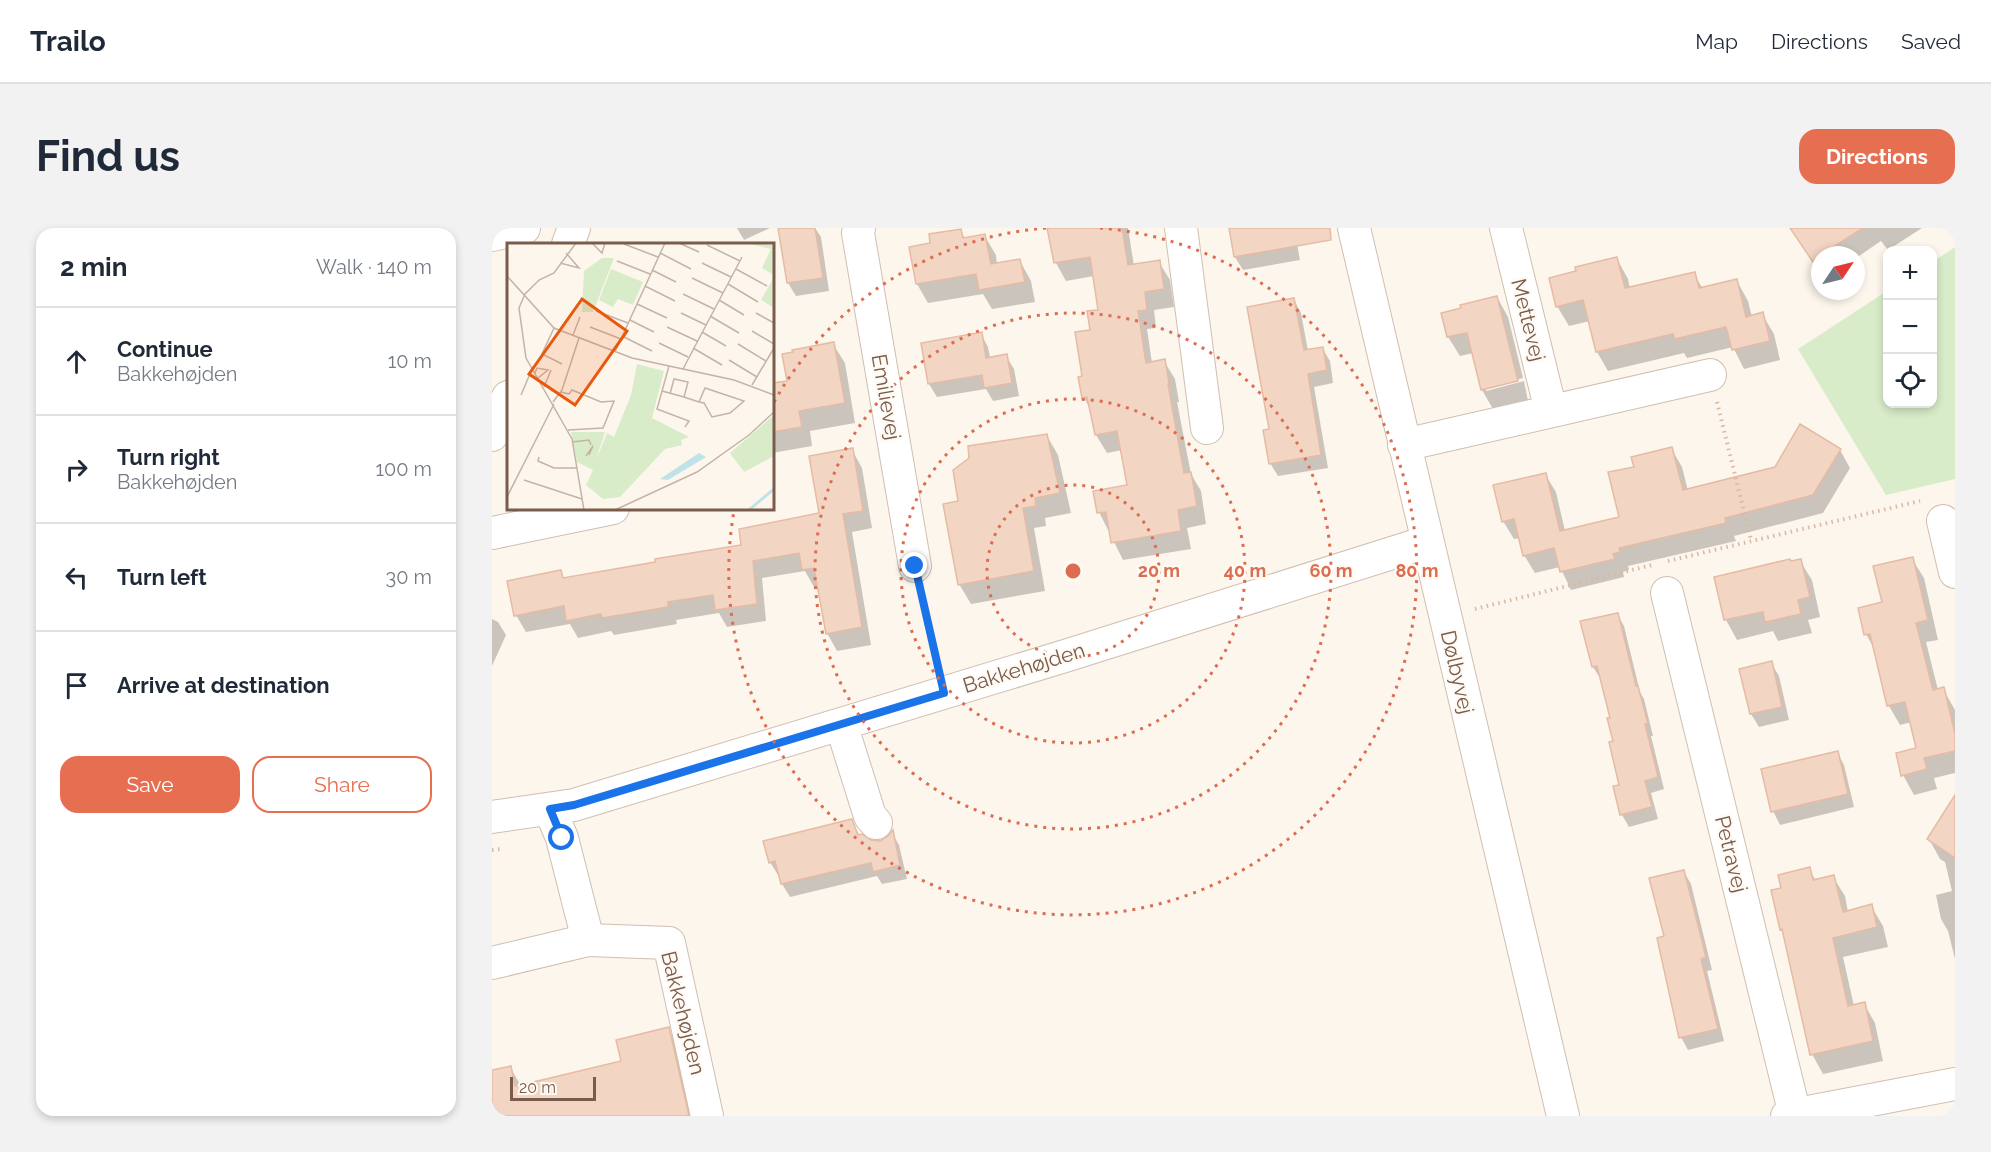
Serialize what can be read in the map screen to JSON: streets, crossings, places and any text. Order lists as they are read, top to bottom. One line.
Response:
{"streets":{"street":["Mettevej","Emilievej","Bakkehøjden","Dølbyvej","Petravej"]},"crossings":[["Bakkehøjden","Dølbyvej"]],"scale_bar":"20 m","north":"top right","page":{"header":"Trailo","nav":["Map","Directions","Saved"],"buttons":["Directions",["Save","Share"]],"title":"Find us","heading":["2 min","Walk · 140 m"],"map_buttons":["+","−"],"list":[["Continue","Bakkehøjden","10 m"],["Turn right","Bakkehøjden","100 m"],["Turn left","30 m"],"Arrive at destination"],"scale":"20 m"},"rings":["20 m","40 m","60 m","80 m"]}
